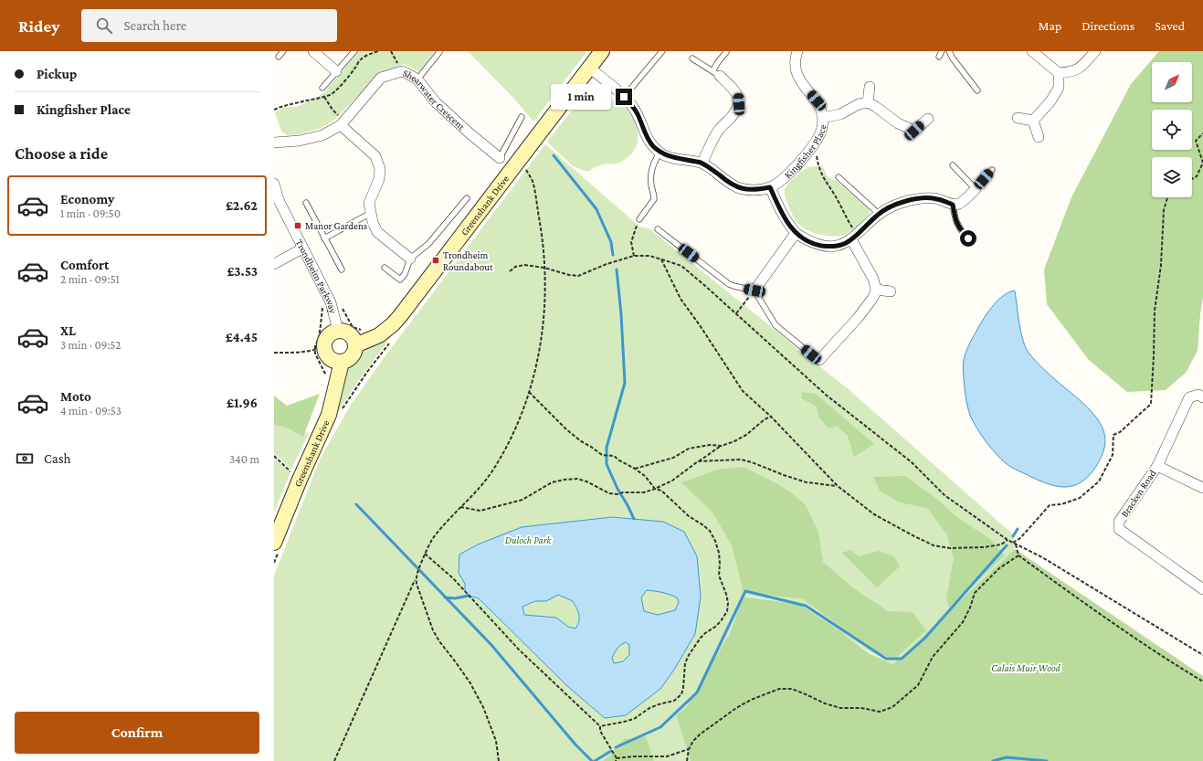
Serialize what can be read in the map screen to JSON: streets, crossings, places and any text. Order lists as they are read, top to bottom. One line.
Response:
{"streets":{"street":["Shearwater Crescent","Kingfisher Place","Greenshank Drive","Trondheim Parkway","Bracken Road"]},"crossings":[["Kingfisher Place","Greenshank Drive"],["Greenshank Drive","Trondheim Parkway"]],"parks":["Duloch Park","Calais Muir Wood"],"places":{"transit":["Manor Gardens","Trondheim Roundabout"]},"north":"top right","page":{"header":"Ridey","search":"Search here","nav":["Map","Directions","Saved"],"banner":["Pickup","Kingfisher Place"],"bubble":"1 min","heading":"Choose a ride","list":[{"name":"Economy","note":"1 min · 09:50","value":"£2.62"},{"name":"Comfort","note":"2 min · 09:51","value":"£3.53"},{"name":"XL","note":"3 min · 09:52","value":"£4.45"},{"name":"Moto","note":"4 min · 09:53","value":"£1.96"}],"pay":["Cash","340 m"],"buttons":"Confirm"}}
